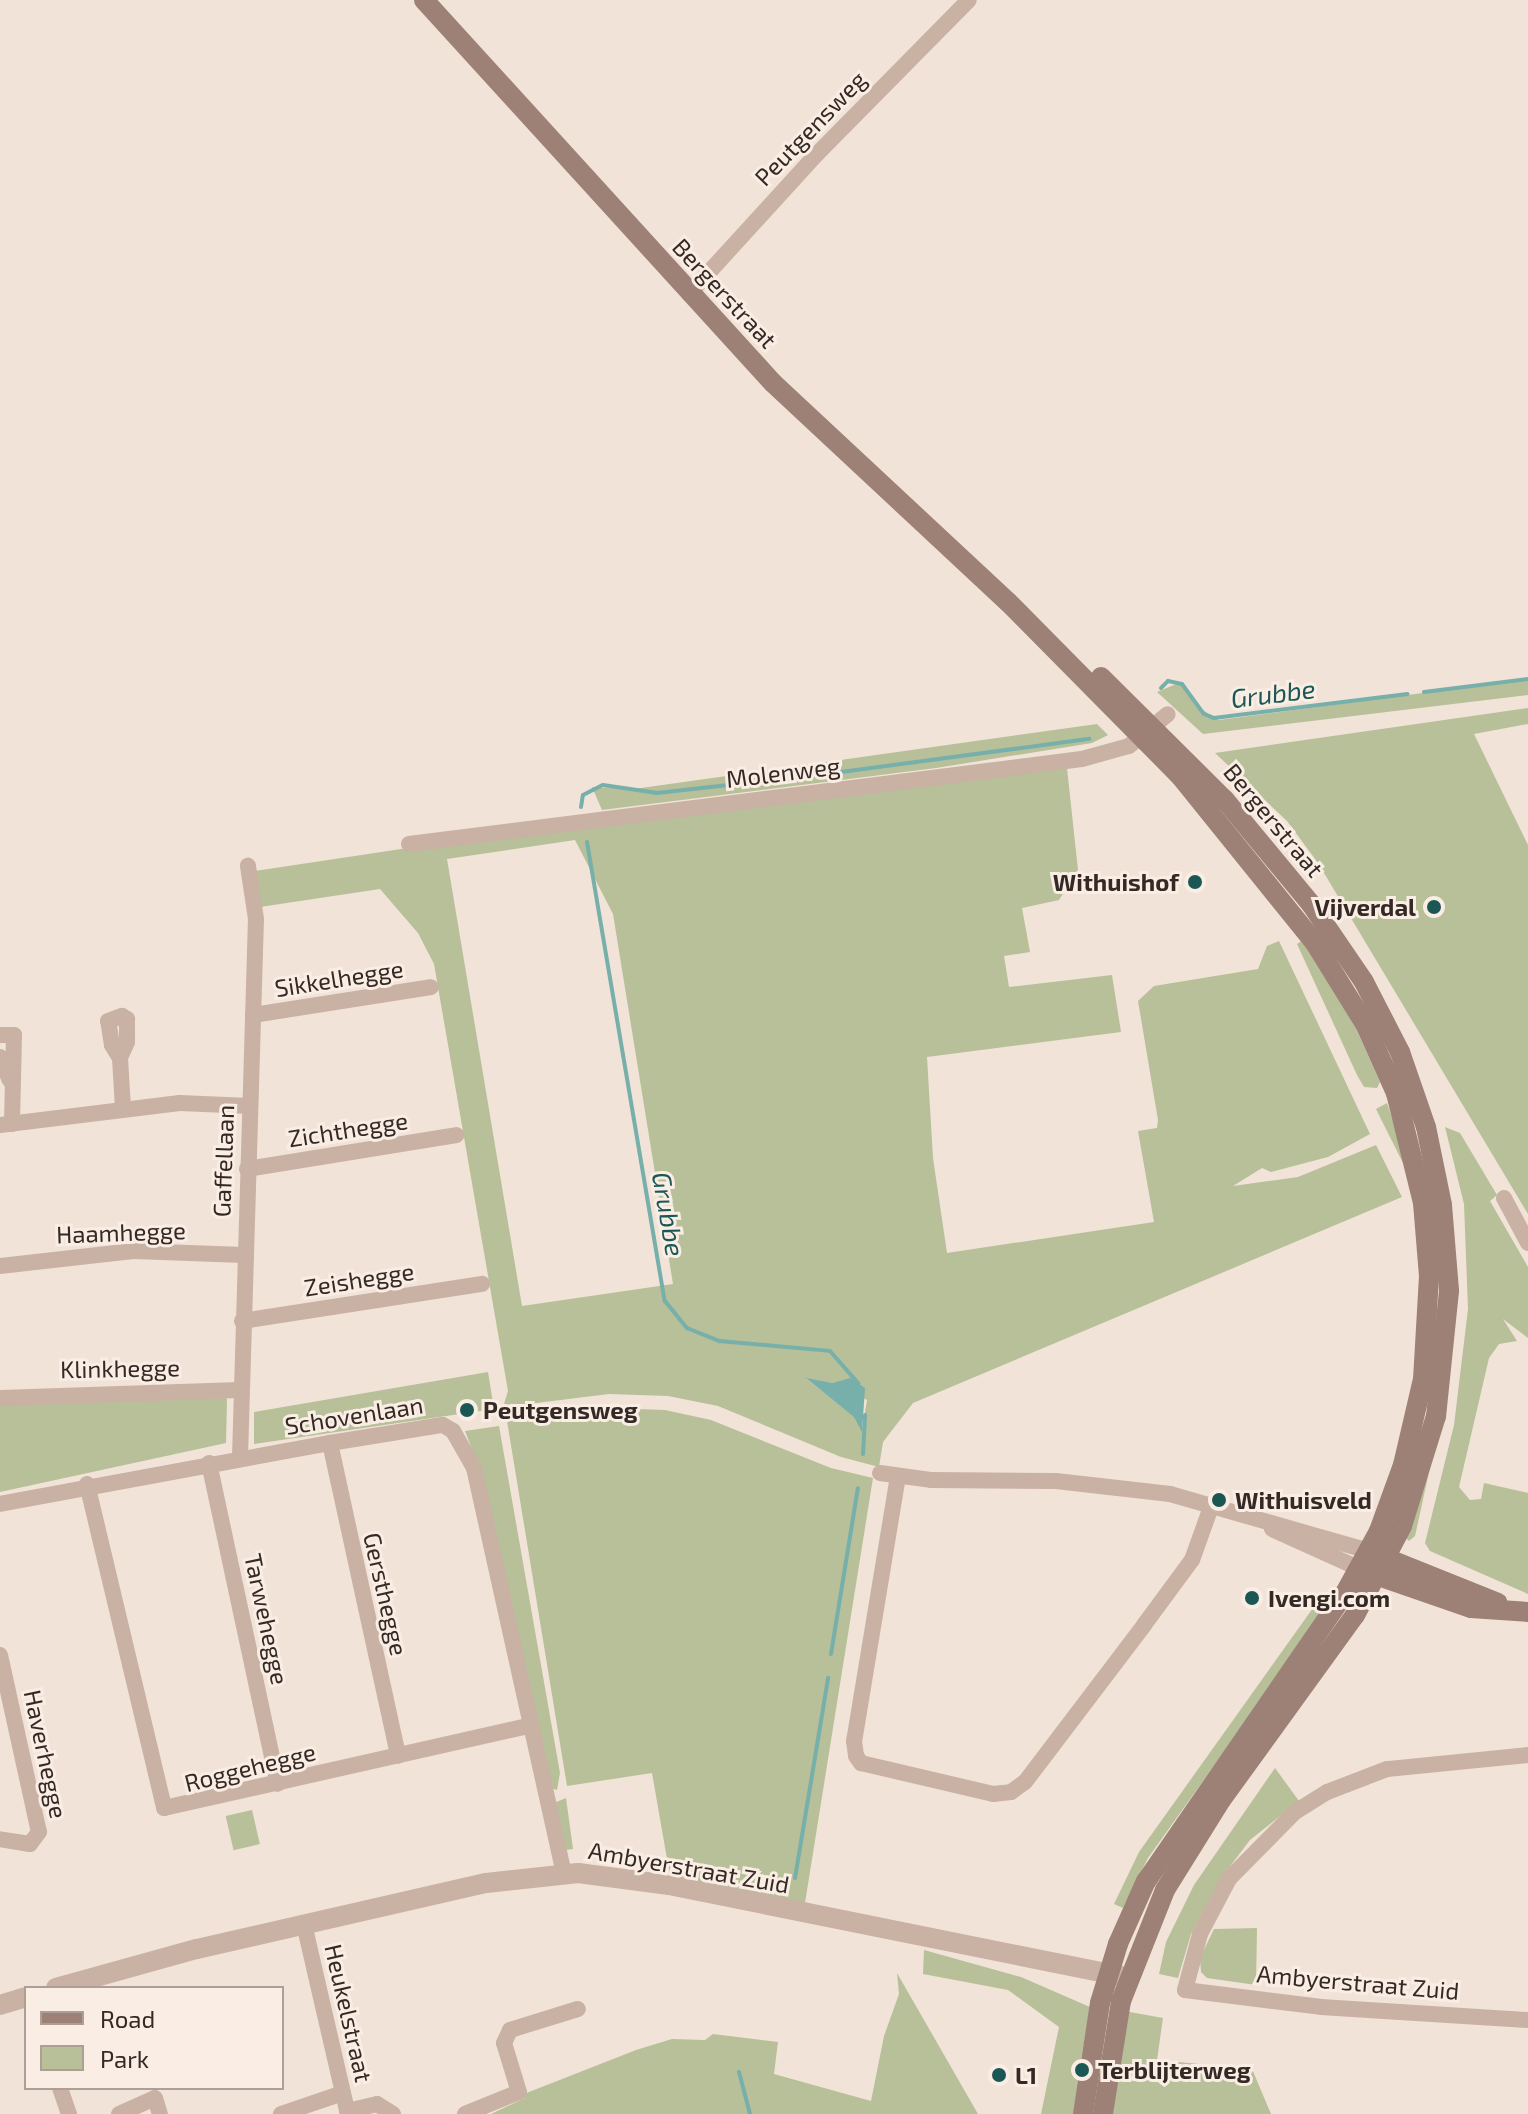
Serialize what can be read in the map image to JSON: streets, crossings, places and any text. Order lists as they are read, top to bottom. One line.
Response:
{"streets":{"main road":["Bergerstraat"],"street":["Peutgensweg","Molenweg","Sikkelhegge","Zichthegge","Gaffellaan","Haamhegge","Zeishegge","Klinkhegge","Schovenlaan","Gersthegge","Tarwehegge","Haverhegge","Roggehegge","Ambyerstraat Zuid","Heukelstraat"]},"crossings":[["Peutgensweg","Bergerstraat"],["Bergerstraat","Molenweg"],["Sikkelhegge","Gaffellaan"],["Zichthegge","Gaffellaan"],["Gaffellaan","Haamhegge"],["Gaffellaan","Zeishegge"],["Gaffellaan","Klinkhegge"],["Gaffellaan","Schovenlaan"],["Schovenlaan","Gersthegge"],["Schovenlaan","Tarwehegge"],["Schovenlaan","Roggehegge"],["Schovenlaan","Ambyerstraat Zuid"],["Gersthegge","Roggehegge"],["Tarwehegge","Roggehegge"],["Ambyerstraat Zuid","Heukelstraat"]],"water":["Grubbe"],"places":["Withuishof","Vijverdal","Peutgensweg","Withuisveld","Ivengi.com","Terblijterweg","L1"],"legend":["Road","Park"]}
